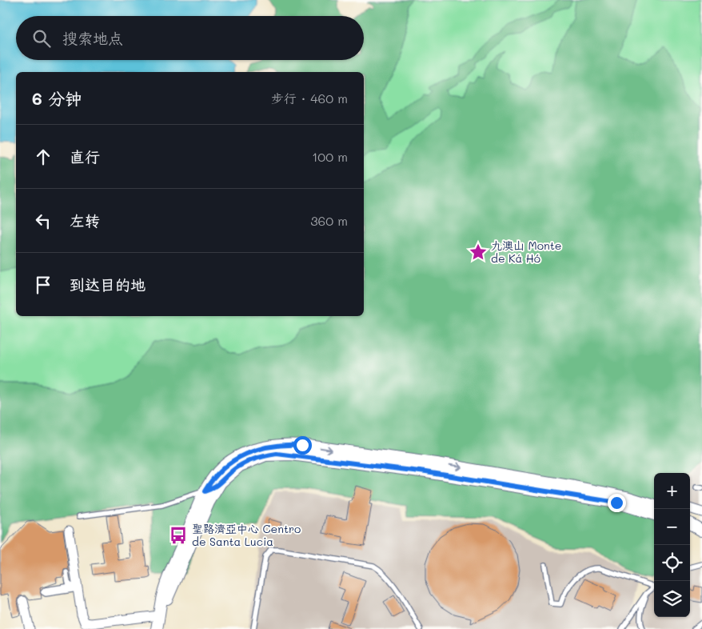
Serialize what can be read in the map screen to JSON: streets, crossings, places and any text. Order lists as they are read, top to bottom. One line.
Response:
{"places":{"place":["九澳山 Monte de Ká Hó"],"bus stop":["聖路濟亞中心 Centro de Santa Lucia"]},"page":{"search":"搜索地点","heading":["6 分钟","步行 · 460 m"],"list":[["直行","100 m"],["左转","360 m"],"到达目的地"],"map_buttons":["+","−"]}}
